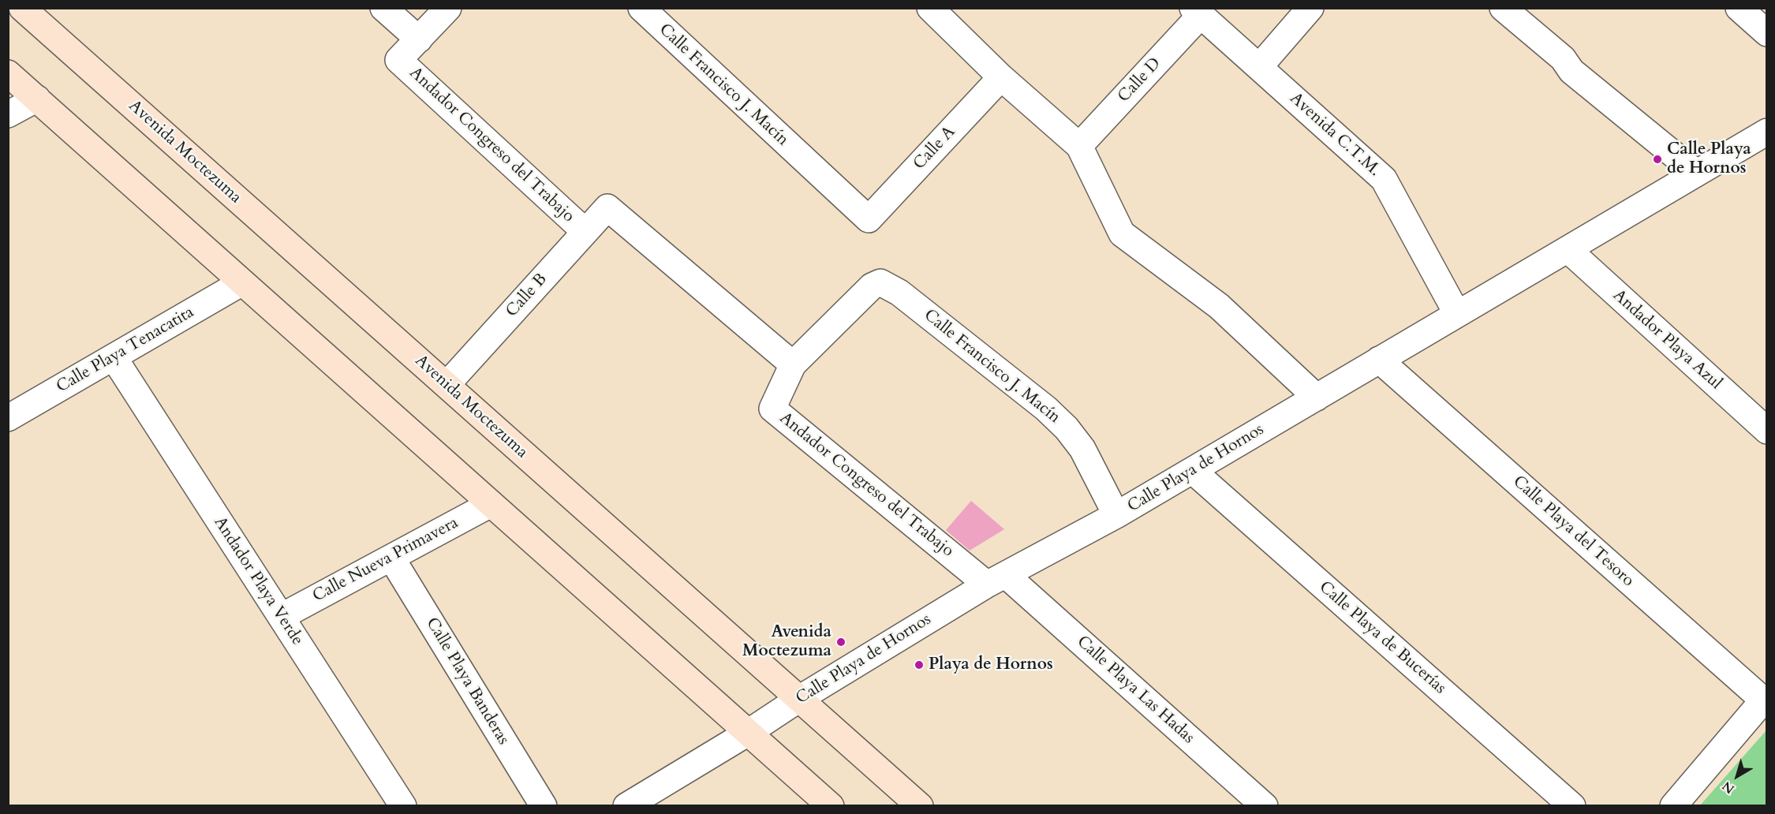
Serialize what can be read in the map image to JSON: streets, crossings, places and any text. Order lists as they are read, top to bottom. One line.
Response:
{"streets":{"street":["Calle D","Calle Francisco J. Macín","Avenida C.T.M.","Andador Congreso del Trabajo","Calle A","Avenida Moctezuma","Calle B","Andador Playa Azul","Calle Playa Tenacatita","Calle Playa de Hornos","Calle Playa del Tesoro","Calle Nueva Primavera","Andador Playa Verde","Calle Playa de Bucerías","Calle Playa Banderas","Calle Playa Las Hadas"]},"crossings":[["Calle D","Avenida C.T.M."],["Calle Francisco J. Macín","Andador Congreso del Trabajo"],["Calle Francisco J. Macín","Calle A"],["Calle Francisco J. Macín","Calle B"],["Calle Francisco J. Macín","Calle Playa de Hornos"],["Avenida C.T.M.","Calle Playa de Hornos"],["Andador Congreso del Trabajo","Calle B"],["Andador Congreso del Trabajo","Calle Playa de Hornos"],["Andador Congreso del Trabajo","Calle Playa Las Hadas"],["Avenida Moctezuma","Calle B"],["Avenida Moctezuma","Calle Playa de Hornos"],["Andador Playa Azul","Calle Playa de Hornos"],["Calle Playa Tenacatita","Andador Playa Verde"],["Calle Playa de Hornos","Calle Playa del Tesoro"],["Calle Playa de Hornos","Calle Playa de Bucerías"],["Calle Playa de Hornos","Calle Playa Las Hadas"],["Calle Nueva Primavera","Andador Playa Verde"],["Calle Nueva Primavera","Calle Playa Banderas"]],"places":["Calle Playa de Hornos","Avenida Moctezuma","Playa de Hornos"],"north":"bottom left"}
